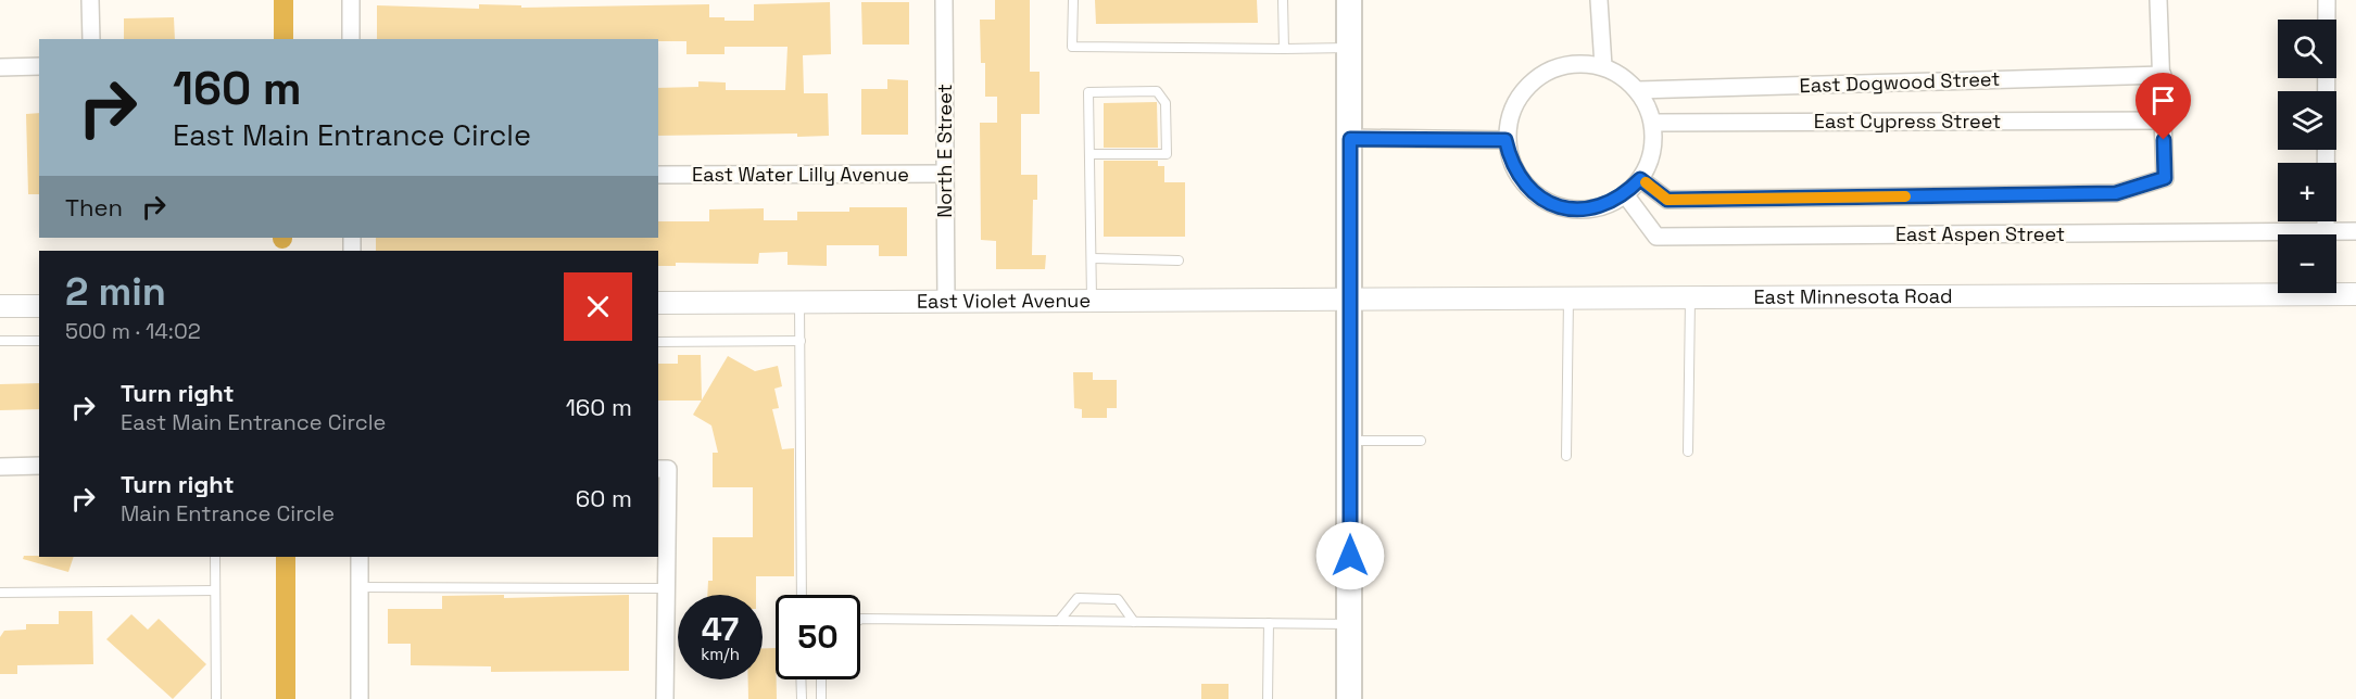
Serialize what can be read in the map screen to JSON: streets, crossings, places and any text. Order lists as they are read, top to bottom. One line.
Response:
{"streets":{"street":["East Dogwood Street","East Cypress Street","North E Street","East Water Lilly Avenue","East Aspen Street","East Minnesota Road","East Violet Avenue"]},"crossings":[["East Dogwood Street","East Cypress Street"],["East Dogwood Street","East Aspen Street"],["East Cypress Street","East Aspen Street"],["North E Street","East Water Lilly Avenue"],["North E Street","East Violet Avenue"],["East Minnesota Road","East Violet Avenue"]],"page":{"map_buttons":["+","−"],"turn":["160 m","East Main Entrance Circle"],"then":"Then","heading":["2 min","500 m · 14:02"],"list":[{"name":"Turn right","note":"East Main Entrance Circle","value":"160 m"},{"name":"Turn right","note":"Main Entrance Circle","value":"60 m"}],"speed":"47 km/h","limit":"50"}}
